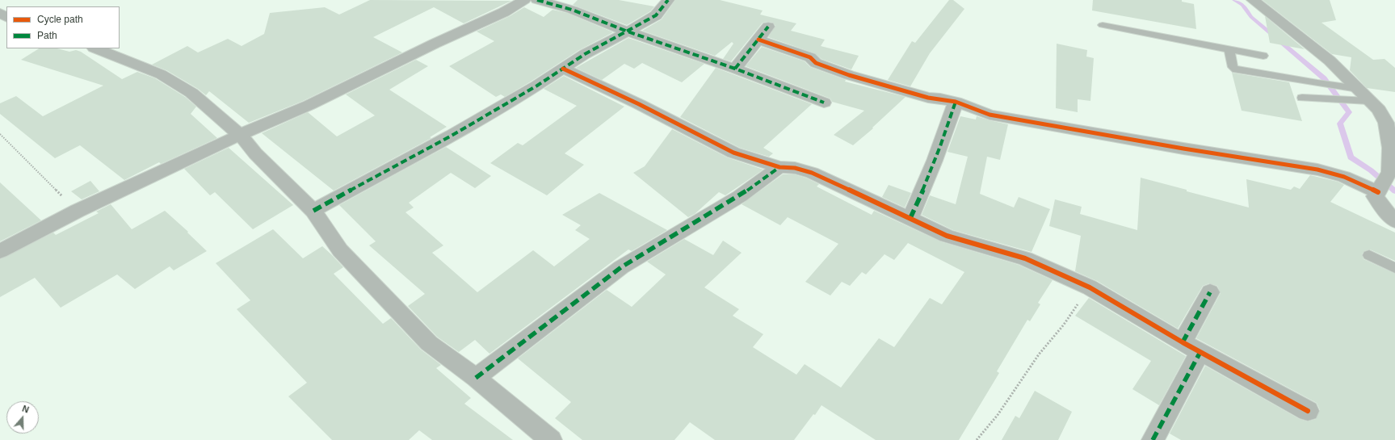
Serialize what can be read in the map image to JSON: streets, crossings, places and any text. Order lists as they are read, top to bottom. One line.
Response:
{"legend":["Cycle path","Path"],"north":"top"}
